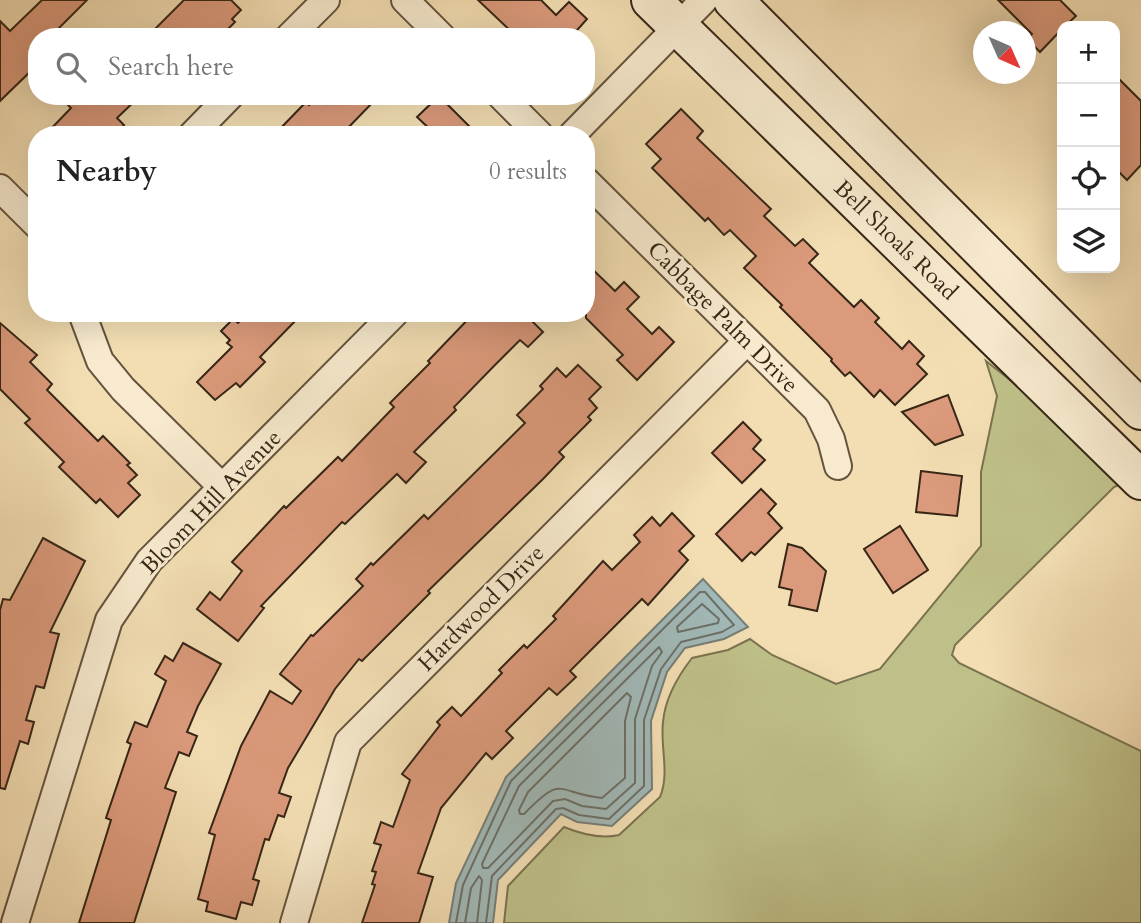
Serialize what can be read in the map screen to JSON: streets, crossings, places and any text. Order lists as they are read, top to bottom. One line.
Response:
{"streets":{"main road":["Bell Shoals Road"],"street":["Cabbage Palm Drive","Bloom Hill Avenue","Hardwood Drive"]},"crossings":[["Cabbage Palm Drive","Hardwood Drive"]],"north":"bottom right","page":{"map_buttons":["+","−"],"search":"Search here","heading":["Nearby","0 results"]}}
